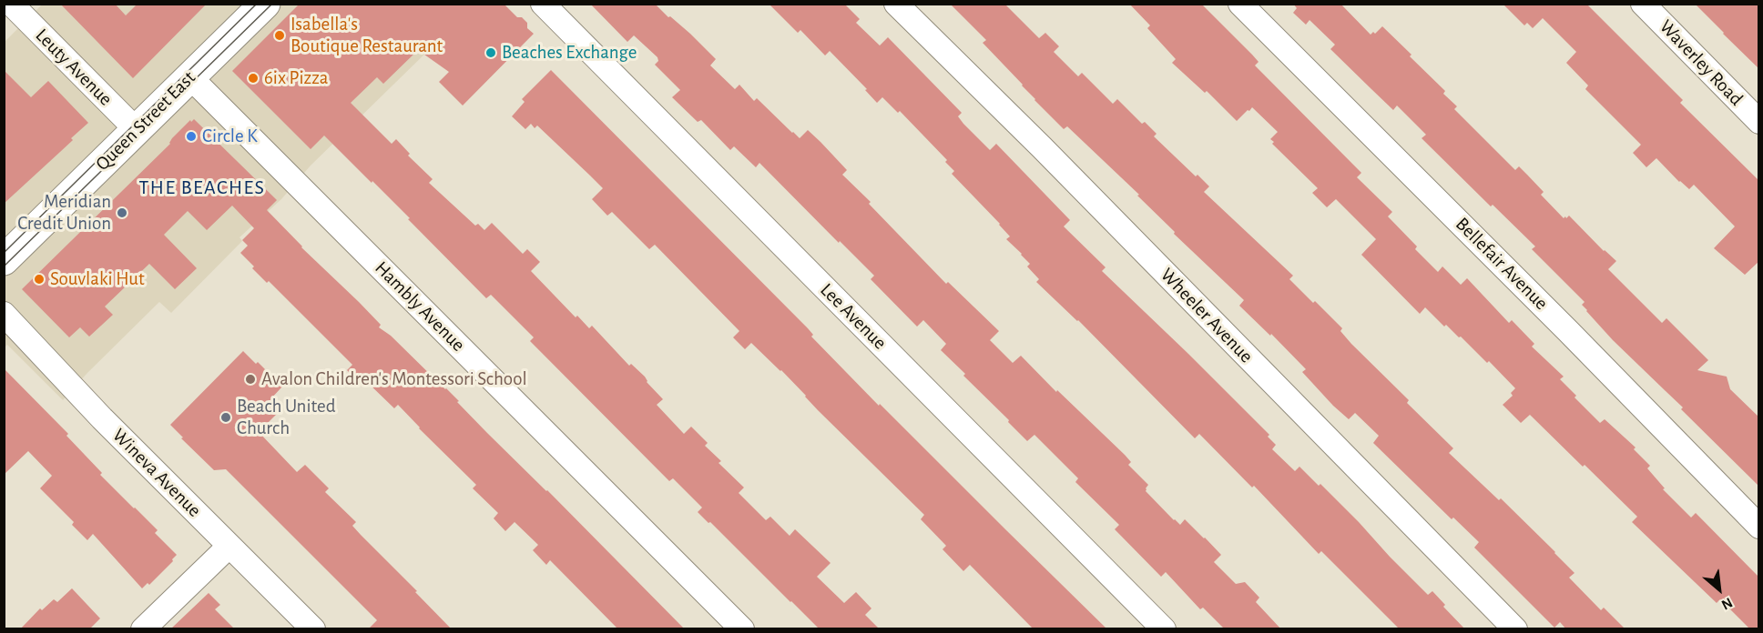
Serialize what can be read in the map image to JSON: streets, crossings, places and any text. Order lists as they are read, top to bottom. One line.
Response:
{"streets":{"main road":["Queen Street East"],"street":["Waverley Road","Leuty Avenue","Bellefair Avenue","Hambly Avenue","Wheeler Avenue","Lee Avenue","Wineva Avenue"]},"crossings":[["Leuty Avenue","Queen Street East"],["Queen Street East","Hambly Avenue"]],"districts":["THE BEACHES"],"places":["Isabella's Boutique Restaurant","Beaches Exchange","6ix Pizza","Circle K","Meridian Credit Union","Souvlaki Hut","Avalon Children's Montessori School","Beach United Church"],"north":"bottom right"}
